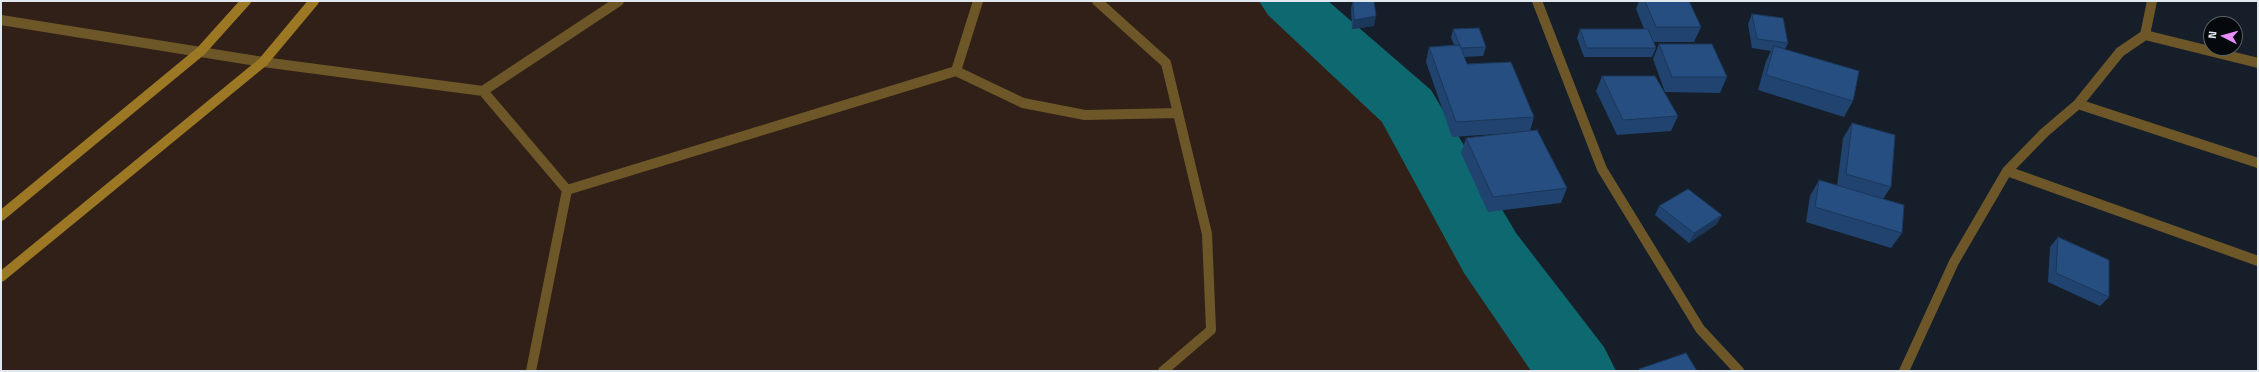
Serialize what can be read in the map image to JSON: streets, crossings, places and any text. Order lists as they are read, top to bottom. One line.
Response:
{"north":"left"}
